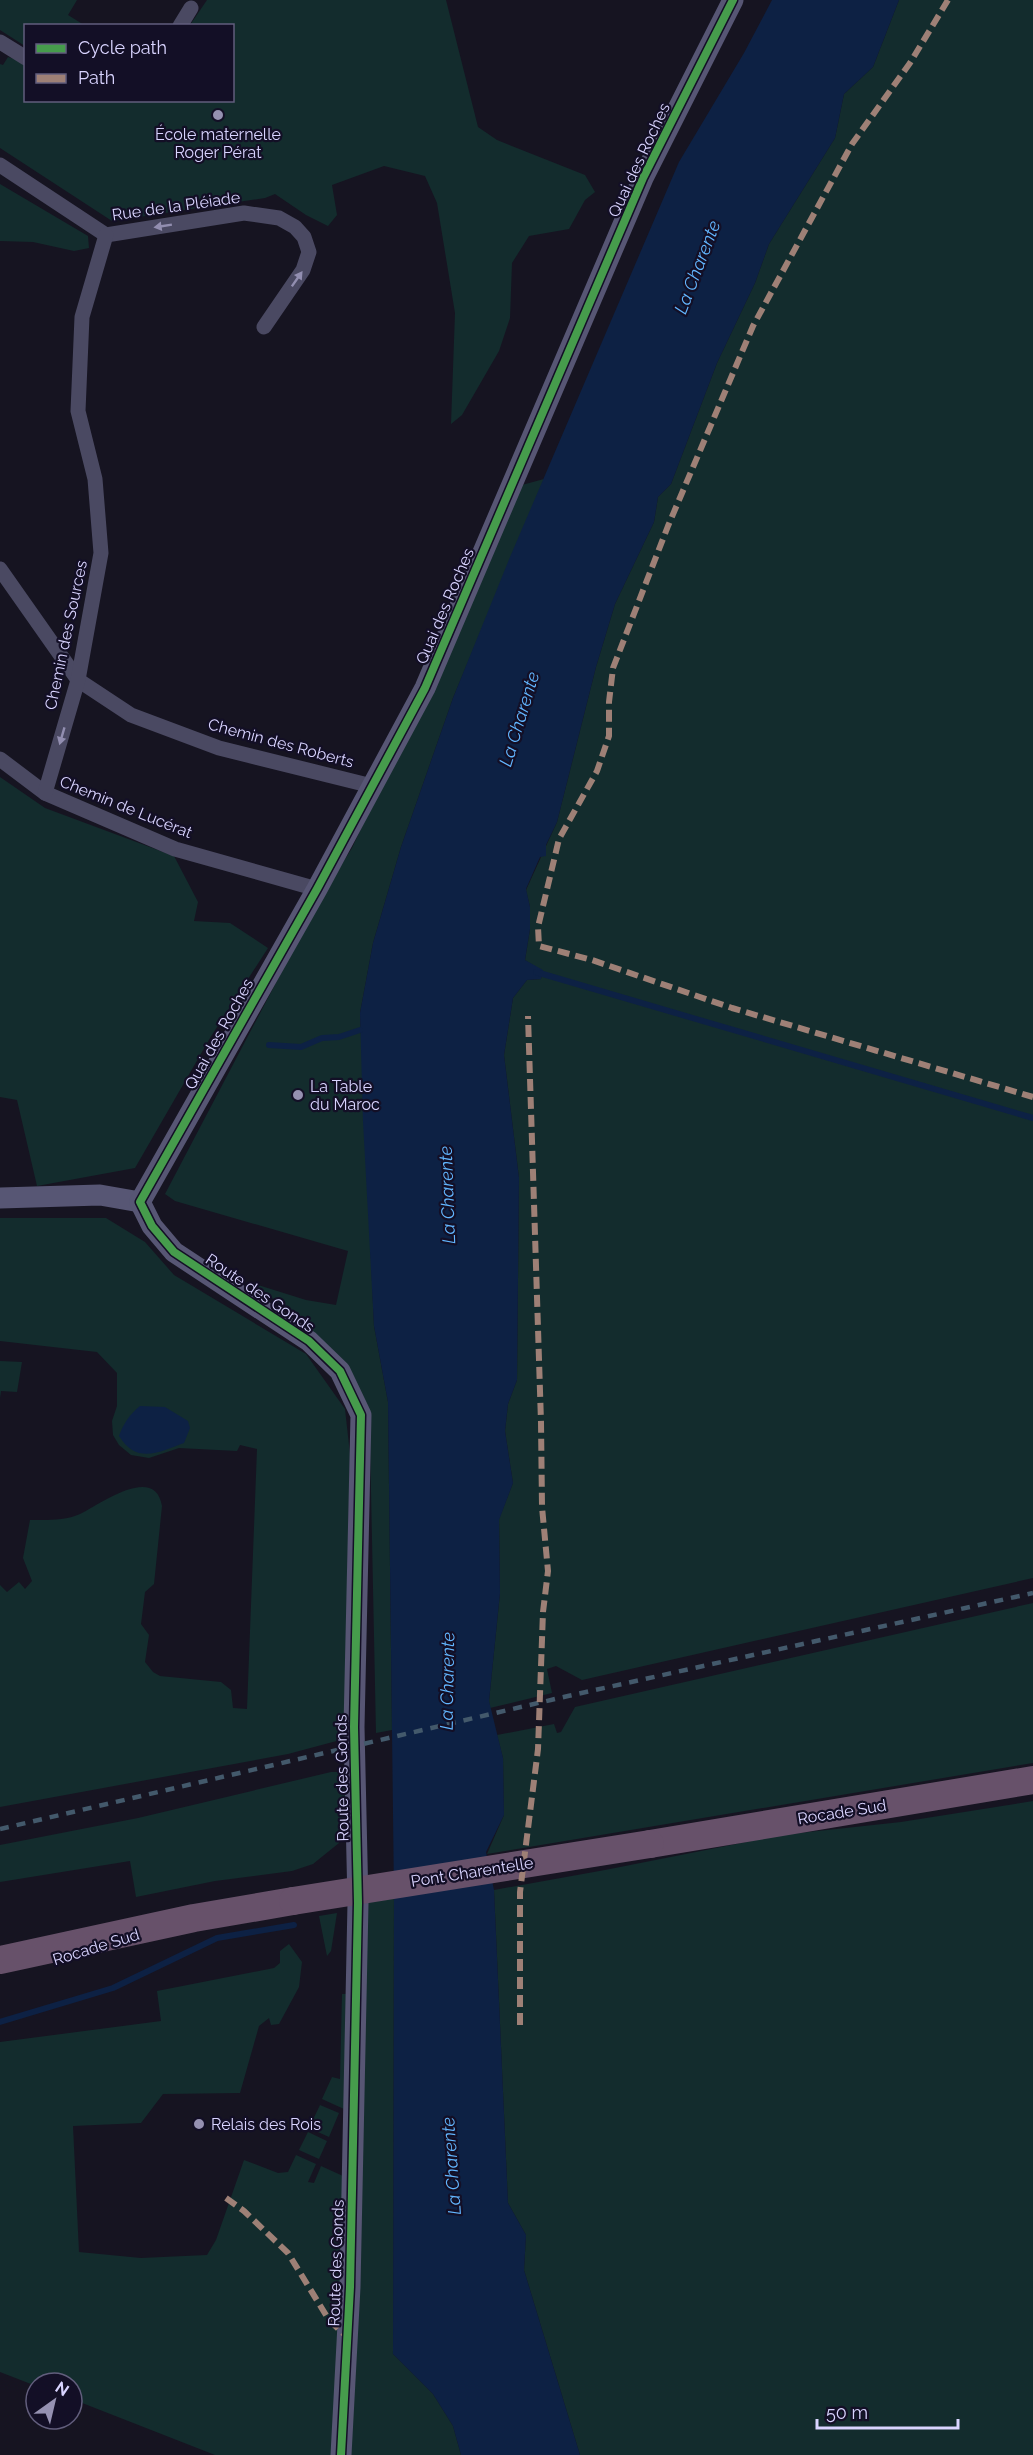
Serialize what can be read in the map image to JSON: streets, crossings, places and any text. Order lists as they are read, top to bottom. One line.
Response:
{"streets":{"highway":["Rocade Sud","Pont Charentelle"],"street":["Quai des Roches","Rue de la Pléiade","Chemin des Sources","Chemin des Roberts","Chemin de Lucérat","Route des Gonds"]},"crossings":[["Quai des Roches","Chemin des Roberts"],["Quai des Roches","Chemin de Lucérat"],["Quai des Roches","Route des Gonds"],["Rue de la Pléiade","Chemin des Sources"],["Chemin des Sources","Chemin des Roberts"],["Chemin des Sources","Chemin de Lucérat"],["Rocade Sud","Pont Charentelle"]],"water":["La Charente"],"places":["École maternelle Roger Pérat","La Table du Maroc","Relais des Rois"],"legend":["Cycle path","Path"],"scale_bar":"50 m","north":"top right"}
